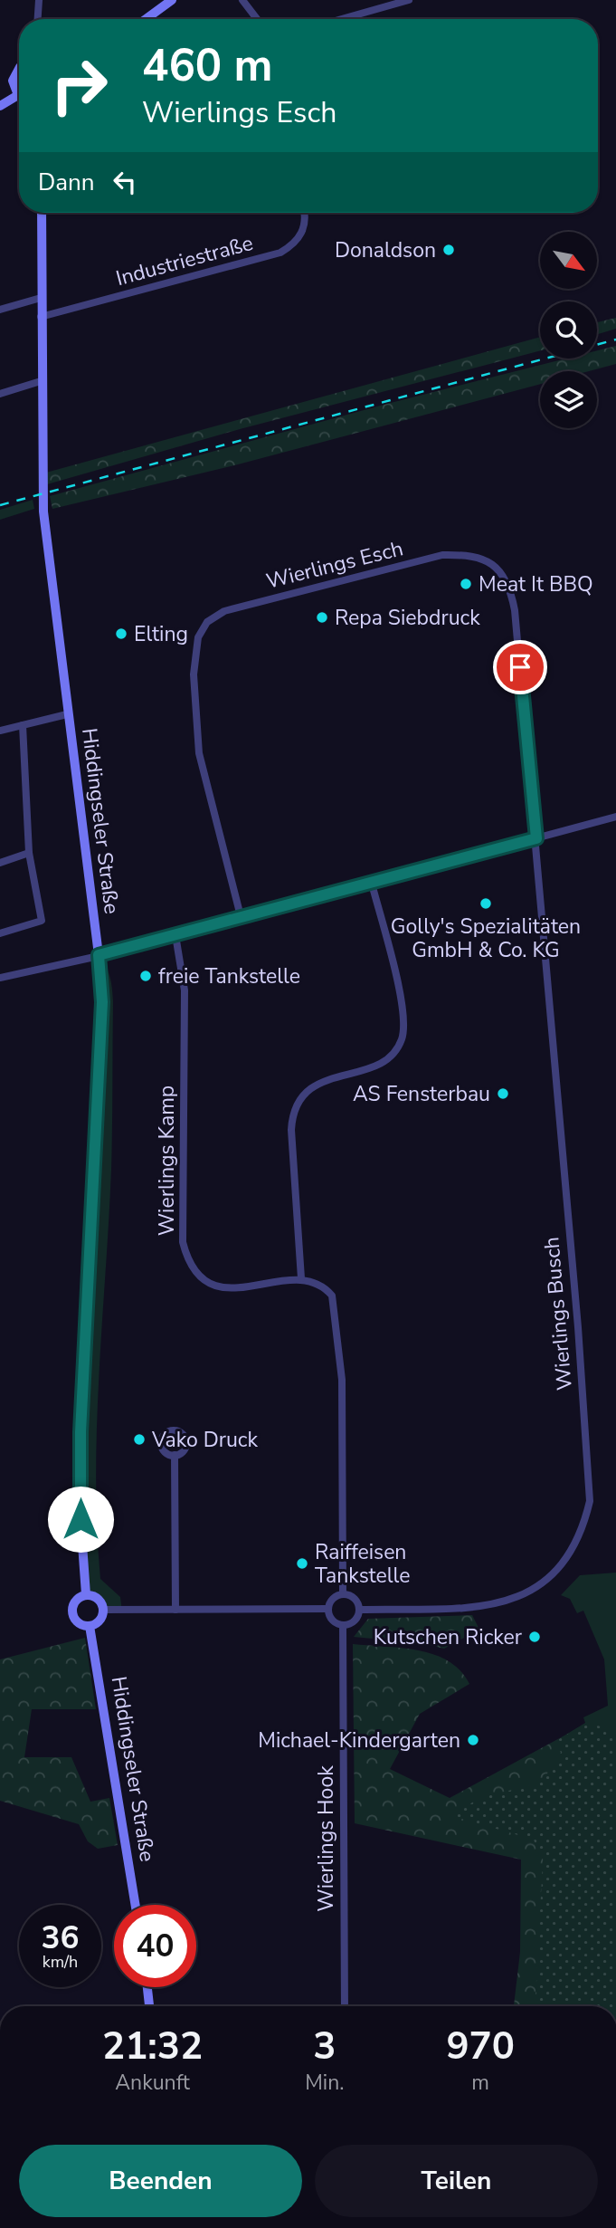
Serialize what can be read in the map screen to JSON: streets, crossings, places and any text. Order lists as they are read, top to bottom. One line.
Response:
{"streets":{"street":["Industriestraße","Wierlings Esch","Hiddingseler Straße","Wierlings Kamp","Wierlings Busch","Wierlings Hook"]},"crossings":[["Industriestraße","Hiddingseler Straße"],["Wierlings Esch","Wierlings Busch"],["Wierlings Busch","Wierlings Hook"]],"places":["Donaldson","Meat It BBQ","Repa Siebdruck","Elting","Golly's Spezialitäten GmbH & Co. KG","freie Tankstelle","AS Fensterbau","Vako Druck","Raiffeisen Tankstelle","Kutschen Ricker","Michael-Kindergarten"],"north":"bottom right","page":{"turn":["460 m","Wierlings Esch"],"then":"Dann","speed":"36 km/h","limit":"40","eta":["21:32","Ankunft","3","Min.","970","m"],"buttons":["Beenden","Teilen"]}}
